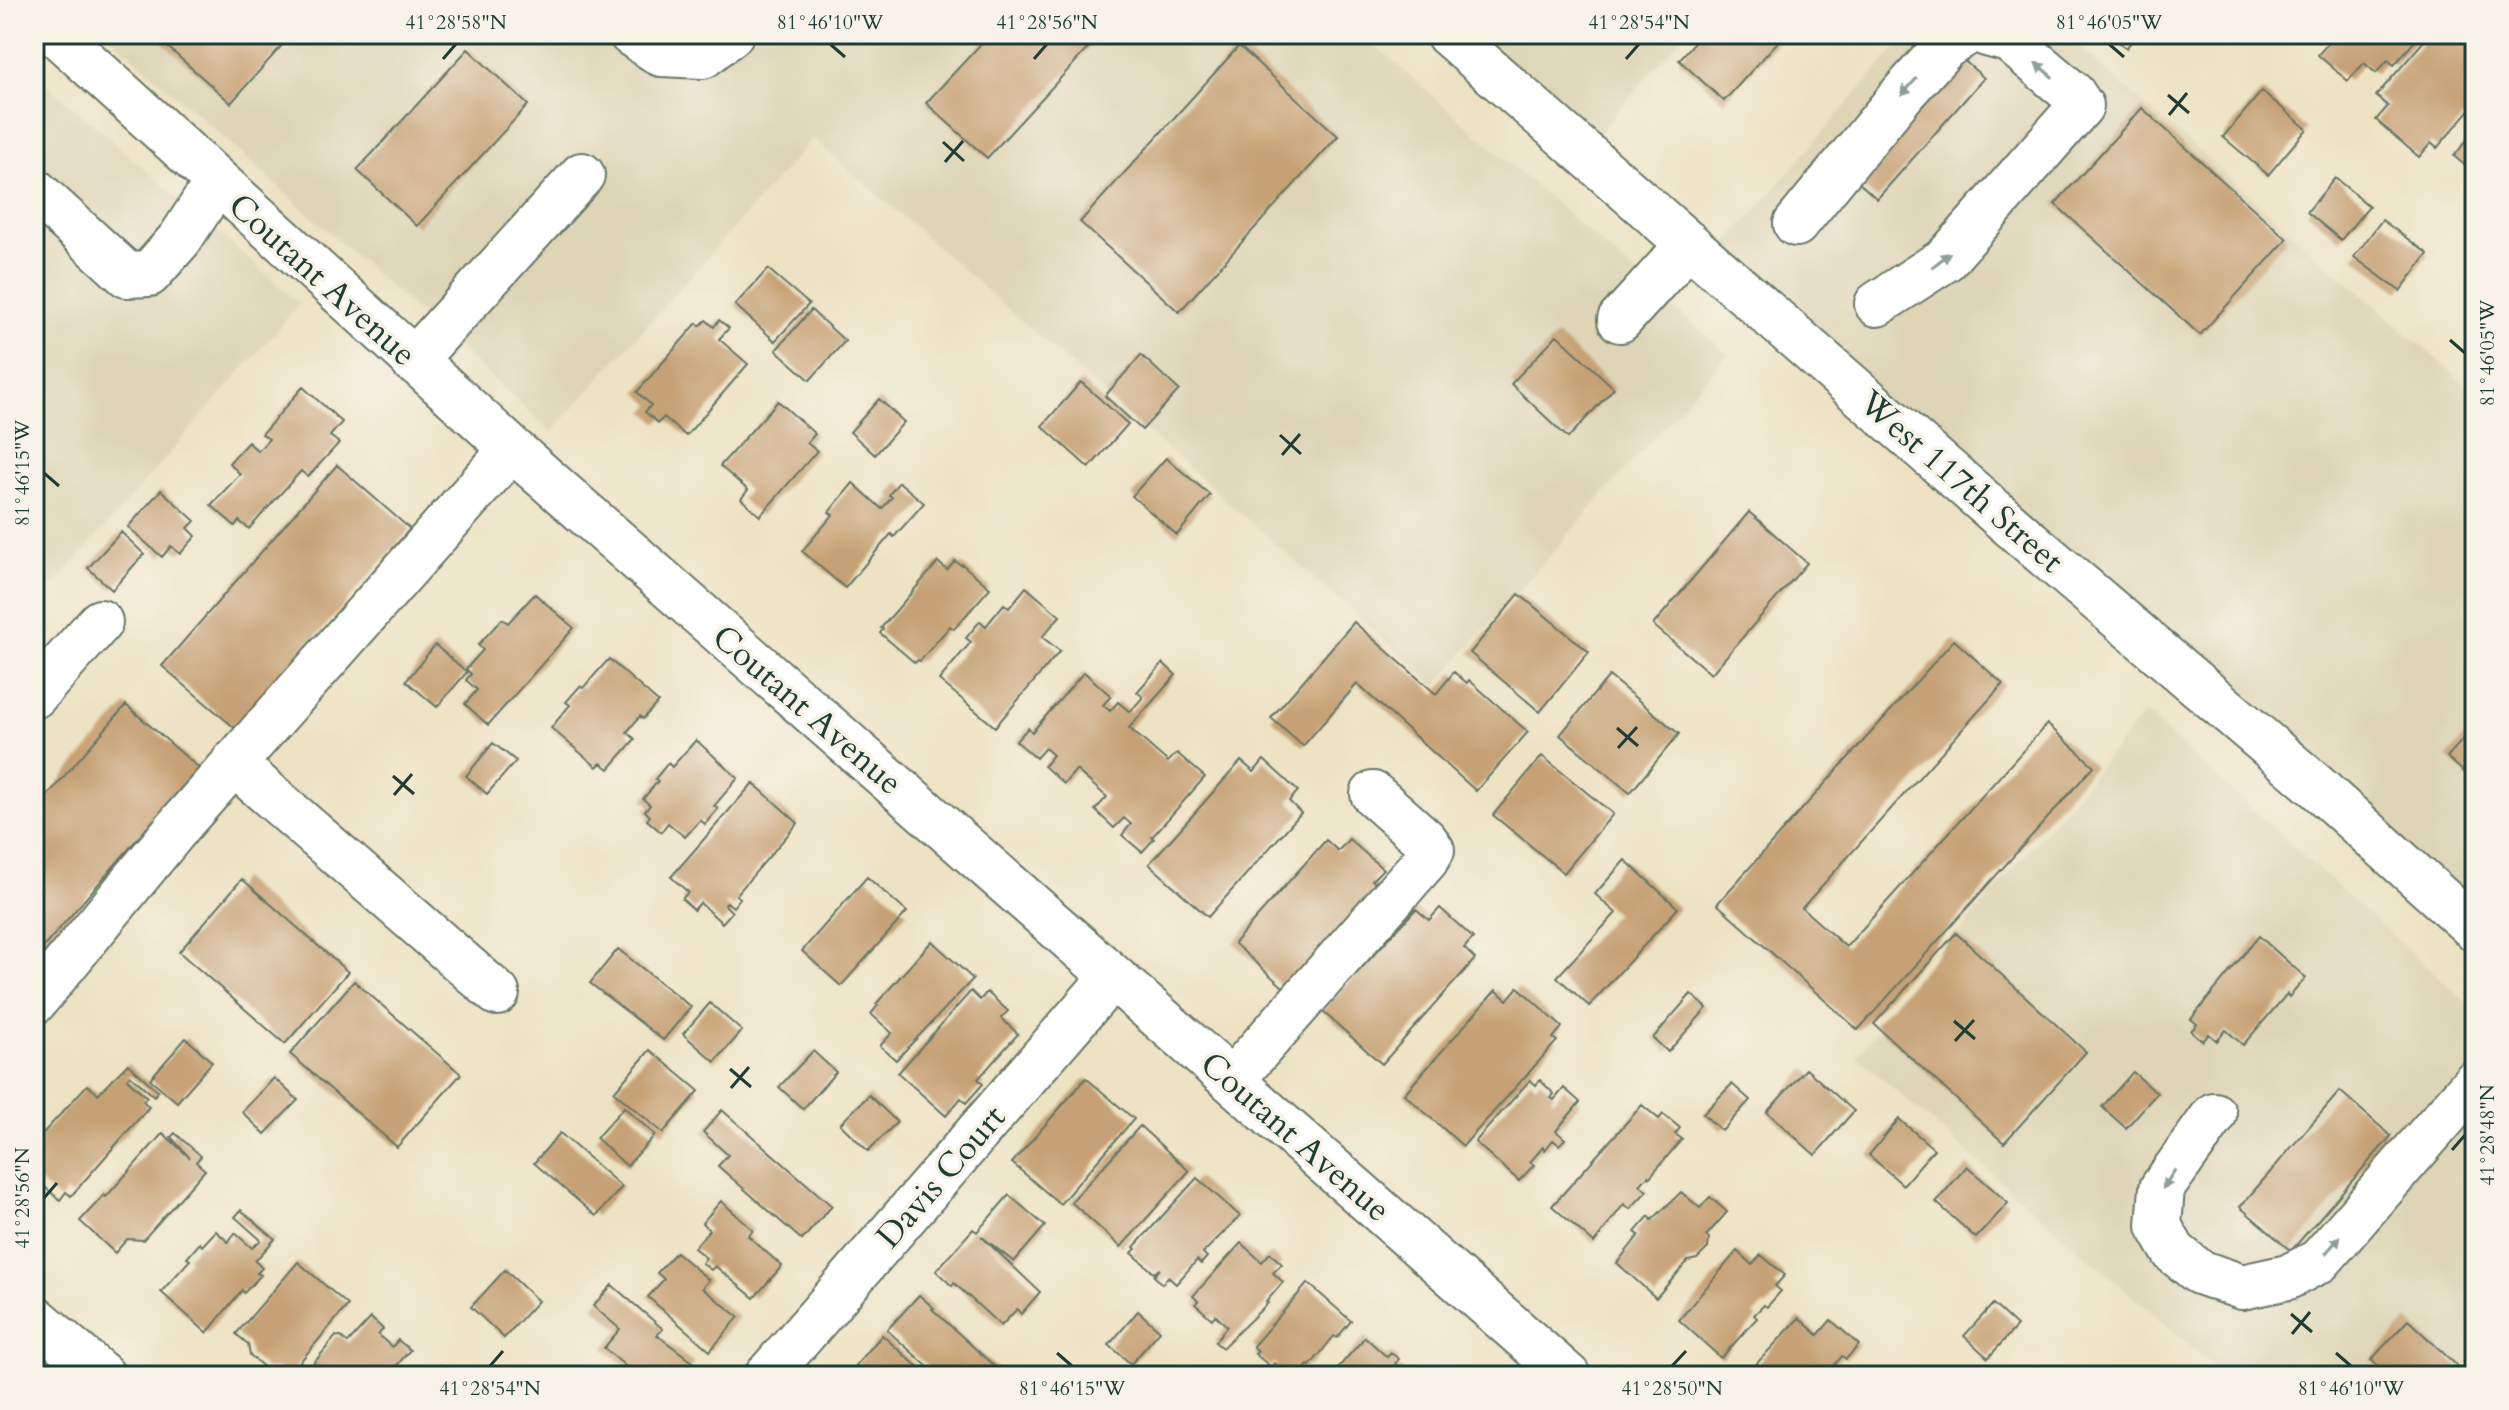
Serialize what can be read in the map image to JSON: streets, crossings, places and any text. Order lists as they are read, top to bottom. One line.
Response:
{"streets":{"street":["Coutant Avenue","West 117th Street","Davis Court"]},"crossings":[["Coutant Avenue","Davis Court"]],"coordinates":["41°28'58\"N","81°46'10\"W","41°28'56\"N","41°28'54\"N","81°46'05\"W","81°46'15\"W","41°28'48\"N","41°28'50\"N"]}
